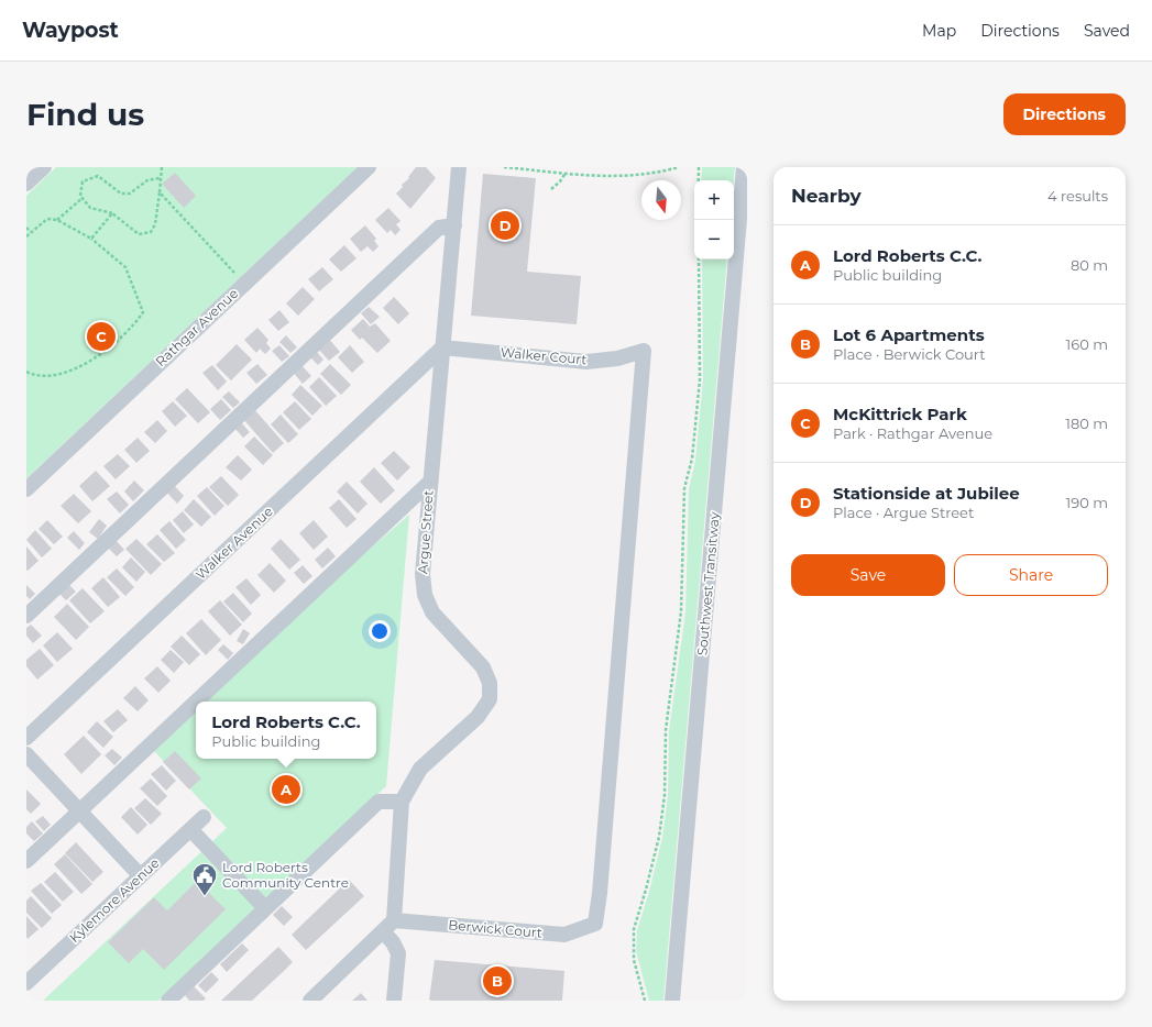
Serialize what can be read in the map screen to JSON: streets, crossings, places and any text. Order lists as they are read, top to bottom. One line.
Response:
{"streets":{"street":["Rathgar Avenue","Walker Court","Argue Street","Walker Avenue","Southwest Transitway","Kylemore Avenue","Berwick Court"]},"crossings":[["Walker Court","Argue Street"],["Walker Court","Walker Avenue"],["Walker Court","Berwick Court"],["Argue Street","Walker Avenue"],["Argue Street","Berwick Court"]],"places":{"public building":["Lord Roberts Community Centre"]},"north":"bottom","page":{"header":"Waypost","nav":["Map","Directions","Saved"],"buttons":["Directions",["Save","Share"]],"title":"Find us","heading":["Nearby","4 results"],"map_buttons":["+","−"],"pins":["D","C","A","B"],"list":[{"mark":"A","name":"Lord Roberts C.C.","note":"Public building","value":"80 m"},{"mark":"B","name":"Lot 6 Apartments","note":"Place · Berwick Court","value":"160 m"},{"mark":"C","name":"McKittrick Park","note":"Park · Rathgar Avenue","value":"180 m"},{"mark":"D","name":"Stationside at Jubilee","note":"Place · Argue Street","value":"190 m"}],"popup":["Lord Roberts C.C.","Public building"]}}
